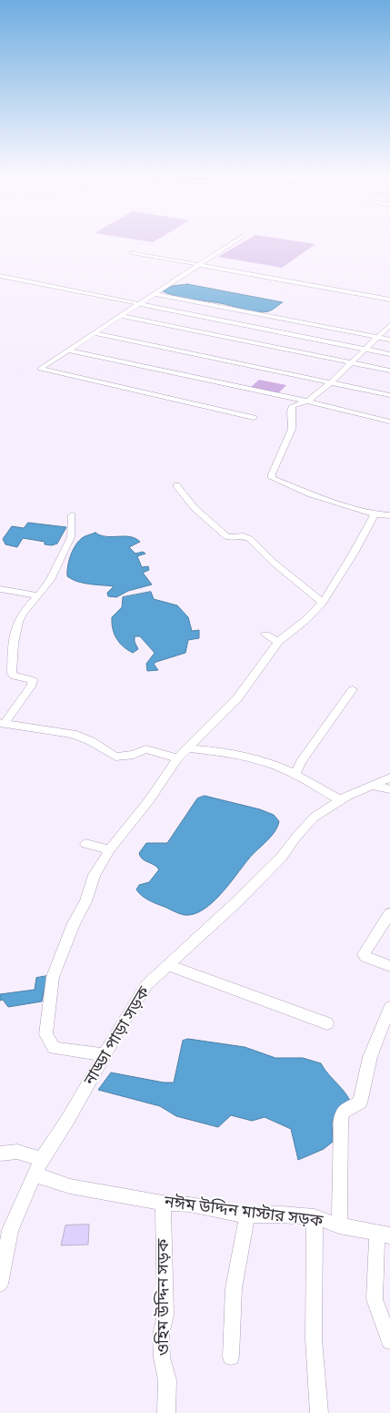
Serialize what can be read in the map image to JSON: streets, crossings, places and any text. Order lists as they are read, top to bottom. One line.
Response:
{"streets":{"street":["নাড্ডা পাড়া সড়ক","নঈম উদ্দিন মাস্টার সড়ক","ওহিম উদ্দিন সড়ক"]},"crossings":[["নাড্ডা পাড়া সড়ক","নঈম উদ্দিন মাস্টার সড়ক"],["নঈম উদ্দিন মাস্টার সড়ক","ওহিম উদ্দিন সড়ক"]]}
